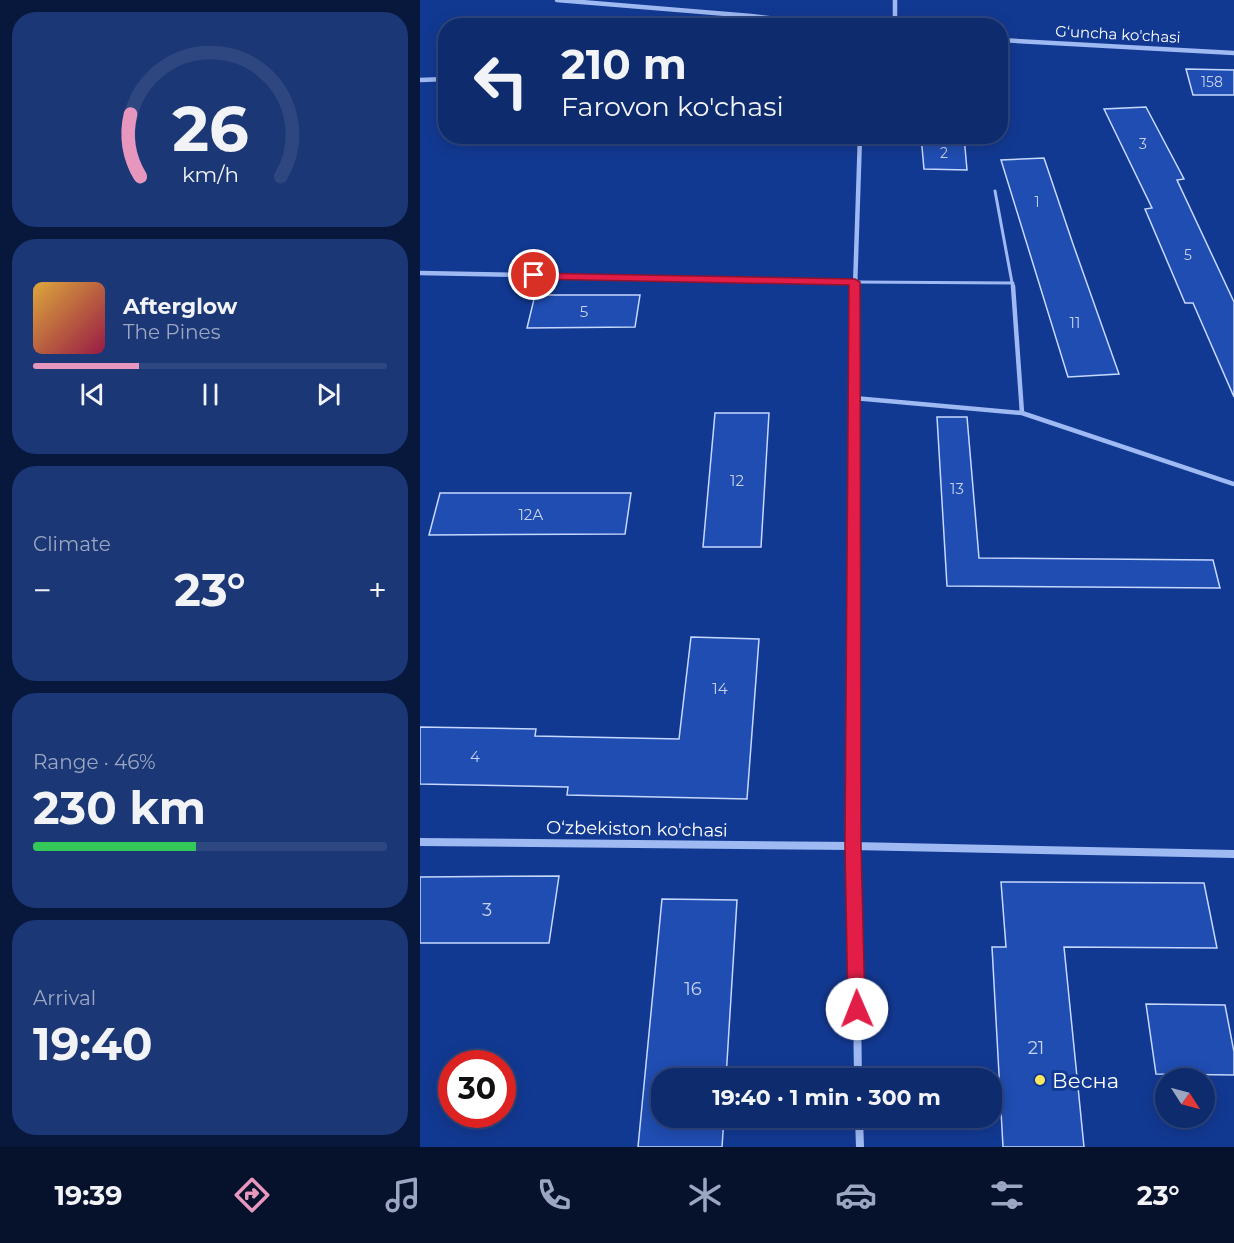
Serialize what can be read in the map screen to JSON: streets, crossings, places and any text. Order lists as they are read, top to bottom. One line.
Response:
{"streets":{"street":["G‘uncha ko'chasi","O‘zbekiston ko'chasi"]},"places":["Весна"],"house_numbers":["158","3","2","1","5","5","11","12","13","12А","14","4","3","16","21"],"north":"bottom right","page":{"turn":["210 m","Farovon ko'chasi"],"song":["Afterglow","The Pines"],"tile":["Climate",["Range · 46%","230 km"],["Arrival","19:40"]],"heat":["−","23°","+"],"limit":"30","trip":"19:40 · 1 min · 300 m","tabs":["19:39","23°"],"gauge":["26","km/h"]}}
